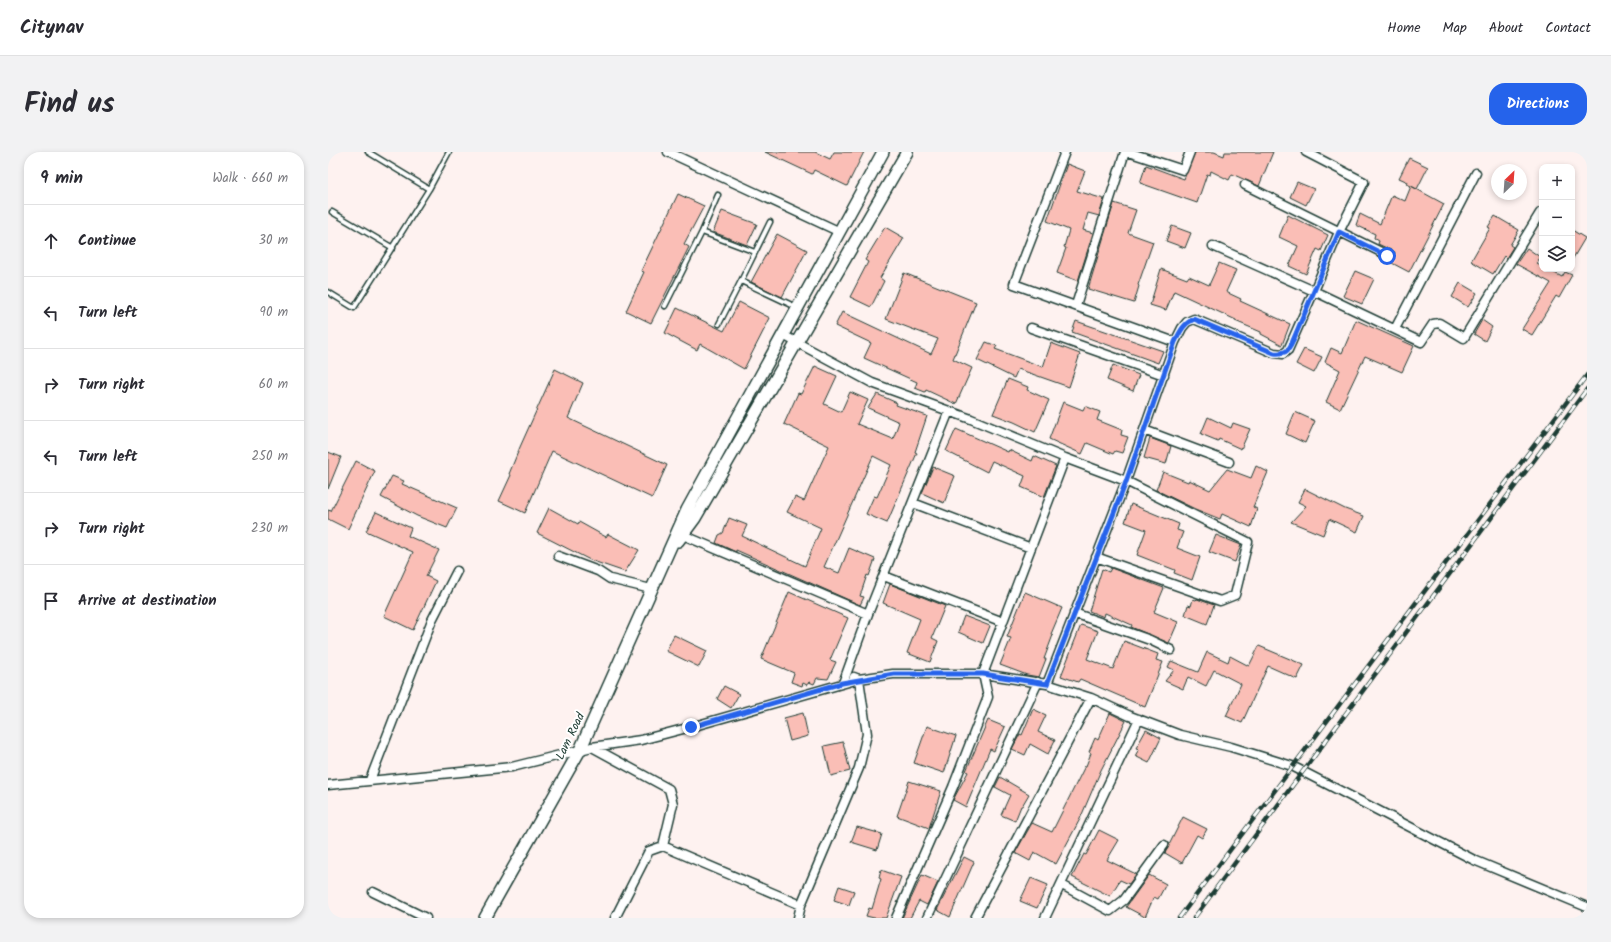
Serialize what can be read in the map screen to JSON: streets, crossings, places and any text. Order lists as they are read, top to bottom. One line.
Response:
{"streets":{"main road":["Lam Road"]},"north":"top right","page":{"header":"Citynav","nav":["Home","Map","About","Contact"],"title":"Find us","buttons":"Directions","heading":["9 min","Walk · 660 m"],"map_buttons":["+","−"],"list":[["Continue","30 m"],["Turn left","90 m"],["Turn right","60 m"],["Turn left","250 m"],["Turn right","230 m"],"Arrive at destination"]}}
